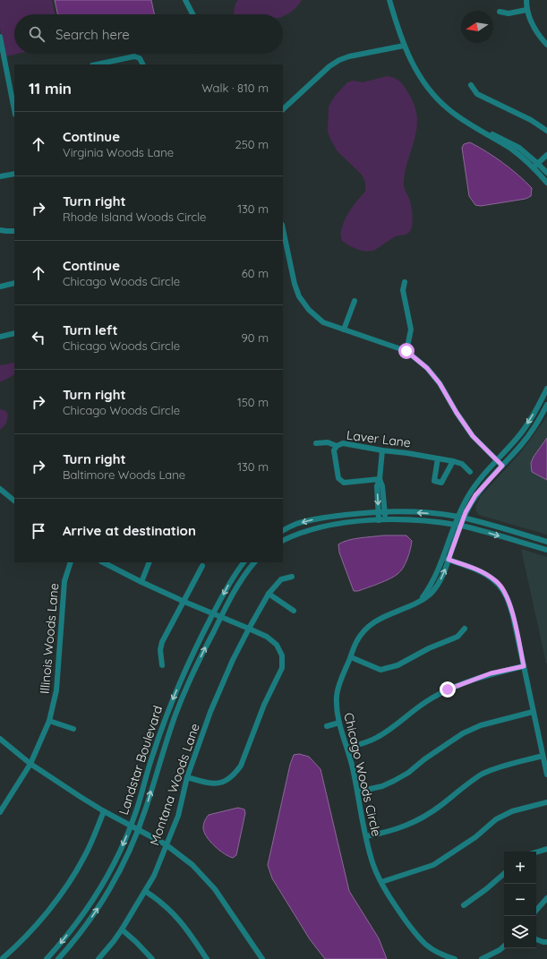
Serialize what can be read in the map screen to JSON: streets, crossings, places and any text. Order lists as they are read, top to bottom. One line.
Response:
{"streets":{"street":["Laver Lane","Illinois Woods Lane","Landstar Boulevard","Chicago Woods Circle","Montana Woods Lane"]},"north":"left","page":{"search":"Search here","heading":["11 min","Walk · 810 m"],"list":[["Continue","Virginia Woods Lane","250 m"],["Turn right","Rhode Island Woods Circle","130 m"],["Continue","Chicago Woods Circle","60 m"],["Turn left","Chicago Woods Circle","90 m"],["Turn right","Chicago Woods Circle","150 m"],["Turn right","Baltimore Woods Lane","130 m"],"Arrive at destination"],"map_buttons":["+","−"]}}
